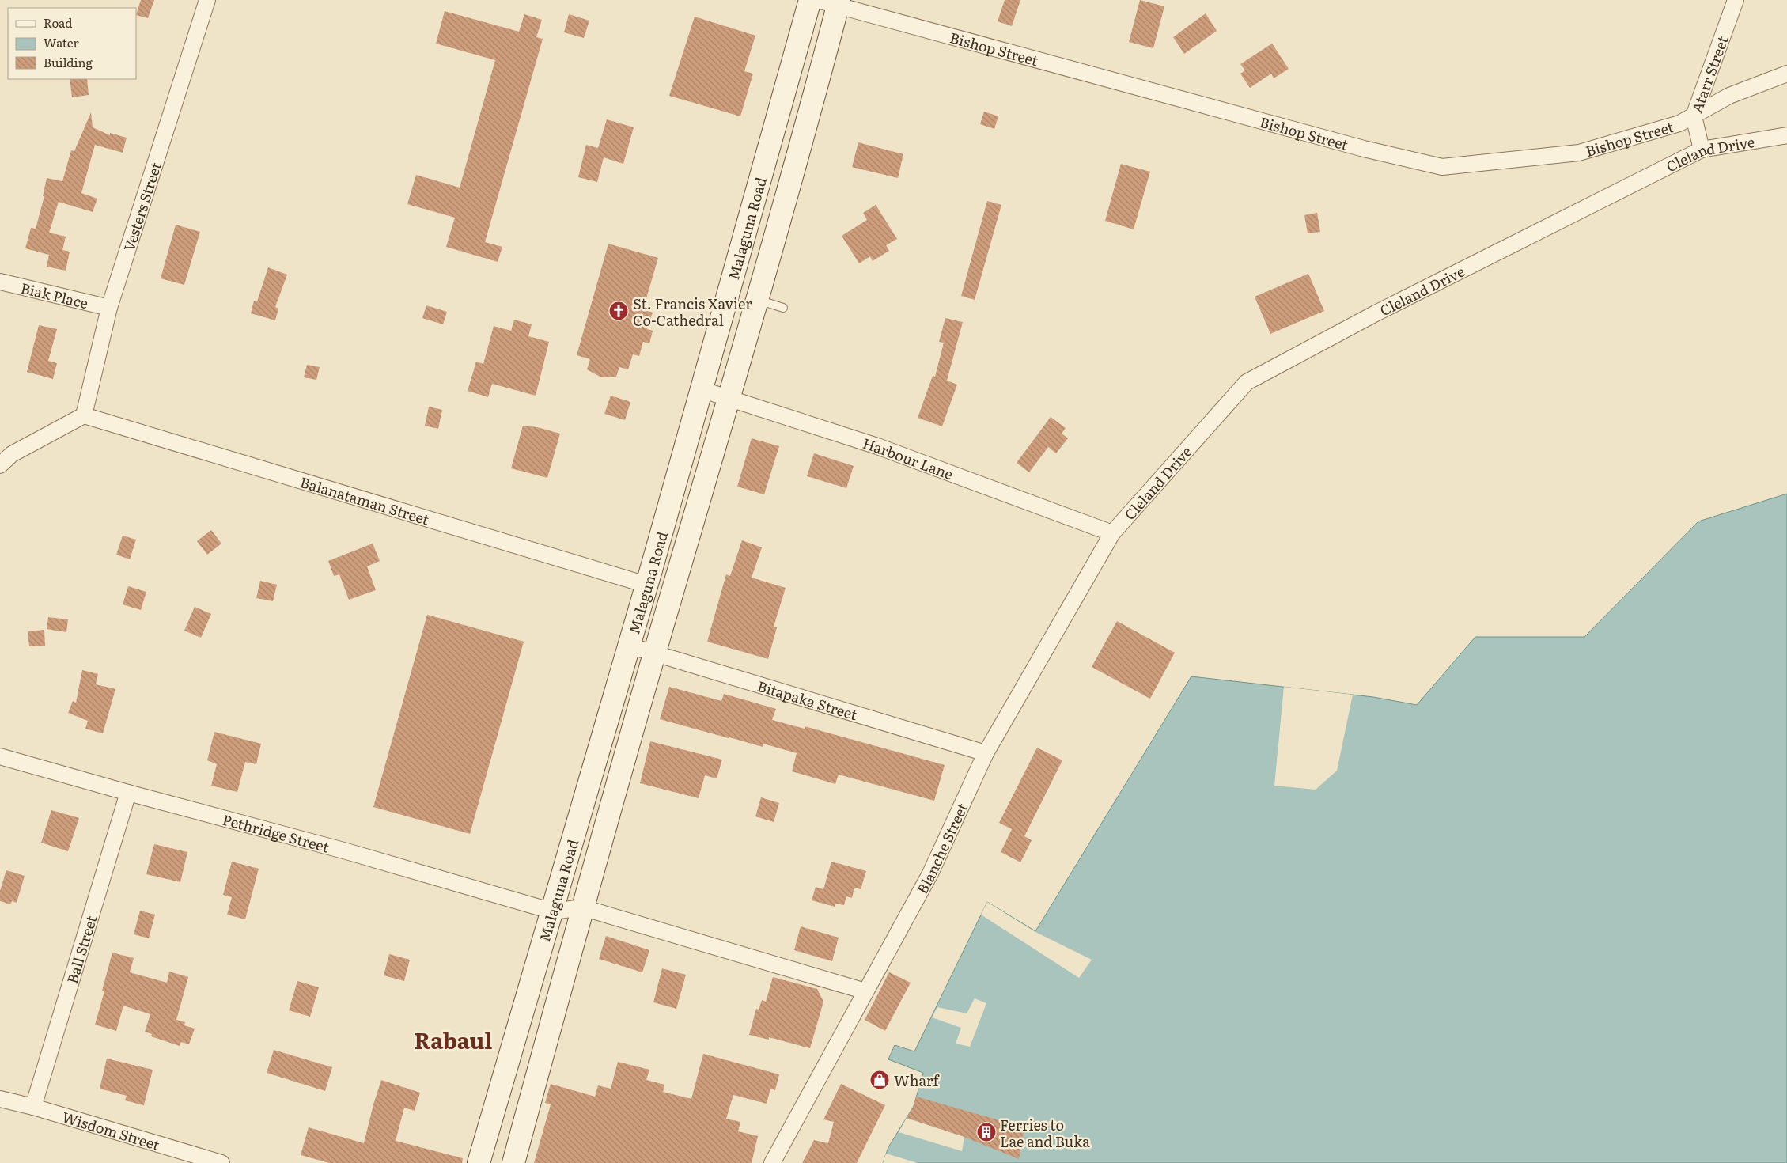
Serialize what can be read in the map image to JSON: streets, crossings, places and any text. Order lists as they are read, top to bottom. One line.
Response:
{"streets":{"street":["Bishop Street","Atarr Street","Cleland Drive","Vesters Street","Malaguna Road","Biak Place","Harbour Lane","Balanataman Street","Bitapaka Street","Pethridge Street","Blanche Street","Ball Street","Wisdom Street"]},"crossings":[["Bishop Street","Atarr Street"],["Bishop Street","Malaguna Road"],["Atarr Street","Cleland Drive"],["Cleland Drive","Harbour Lane"],["Cleland Drive","Blanche Street"],["Vesters Street","Biak Place"],["Vesters Street","Balanataman Street"],["Malaguna Road","Harbour Lane"],["Malaguna Road","Balanataman Street"],["Malaguna Road","Bitapaka Street"],["Malaguna Road","Pethridge Street"],["Harbour Lane","Blanche Street"],["Bitapaka Street","Blanche Street"],["Pethridge Street","Ball Street"],["Ball Street","Wisdom Street"]],"districts":["Rabaul"],"places":{"church":["St. Francis Xavier Co-Cathedral"],"shop":["Wharf"],"building":["Ferries to Lae and Buka"]},"legend":["Road","Water","Building"]}
